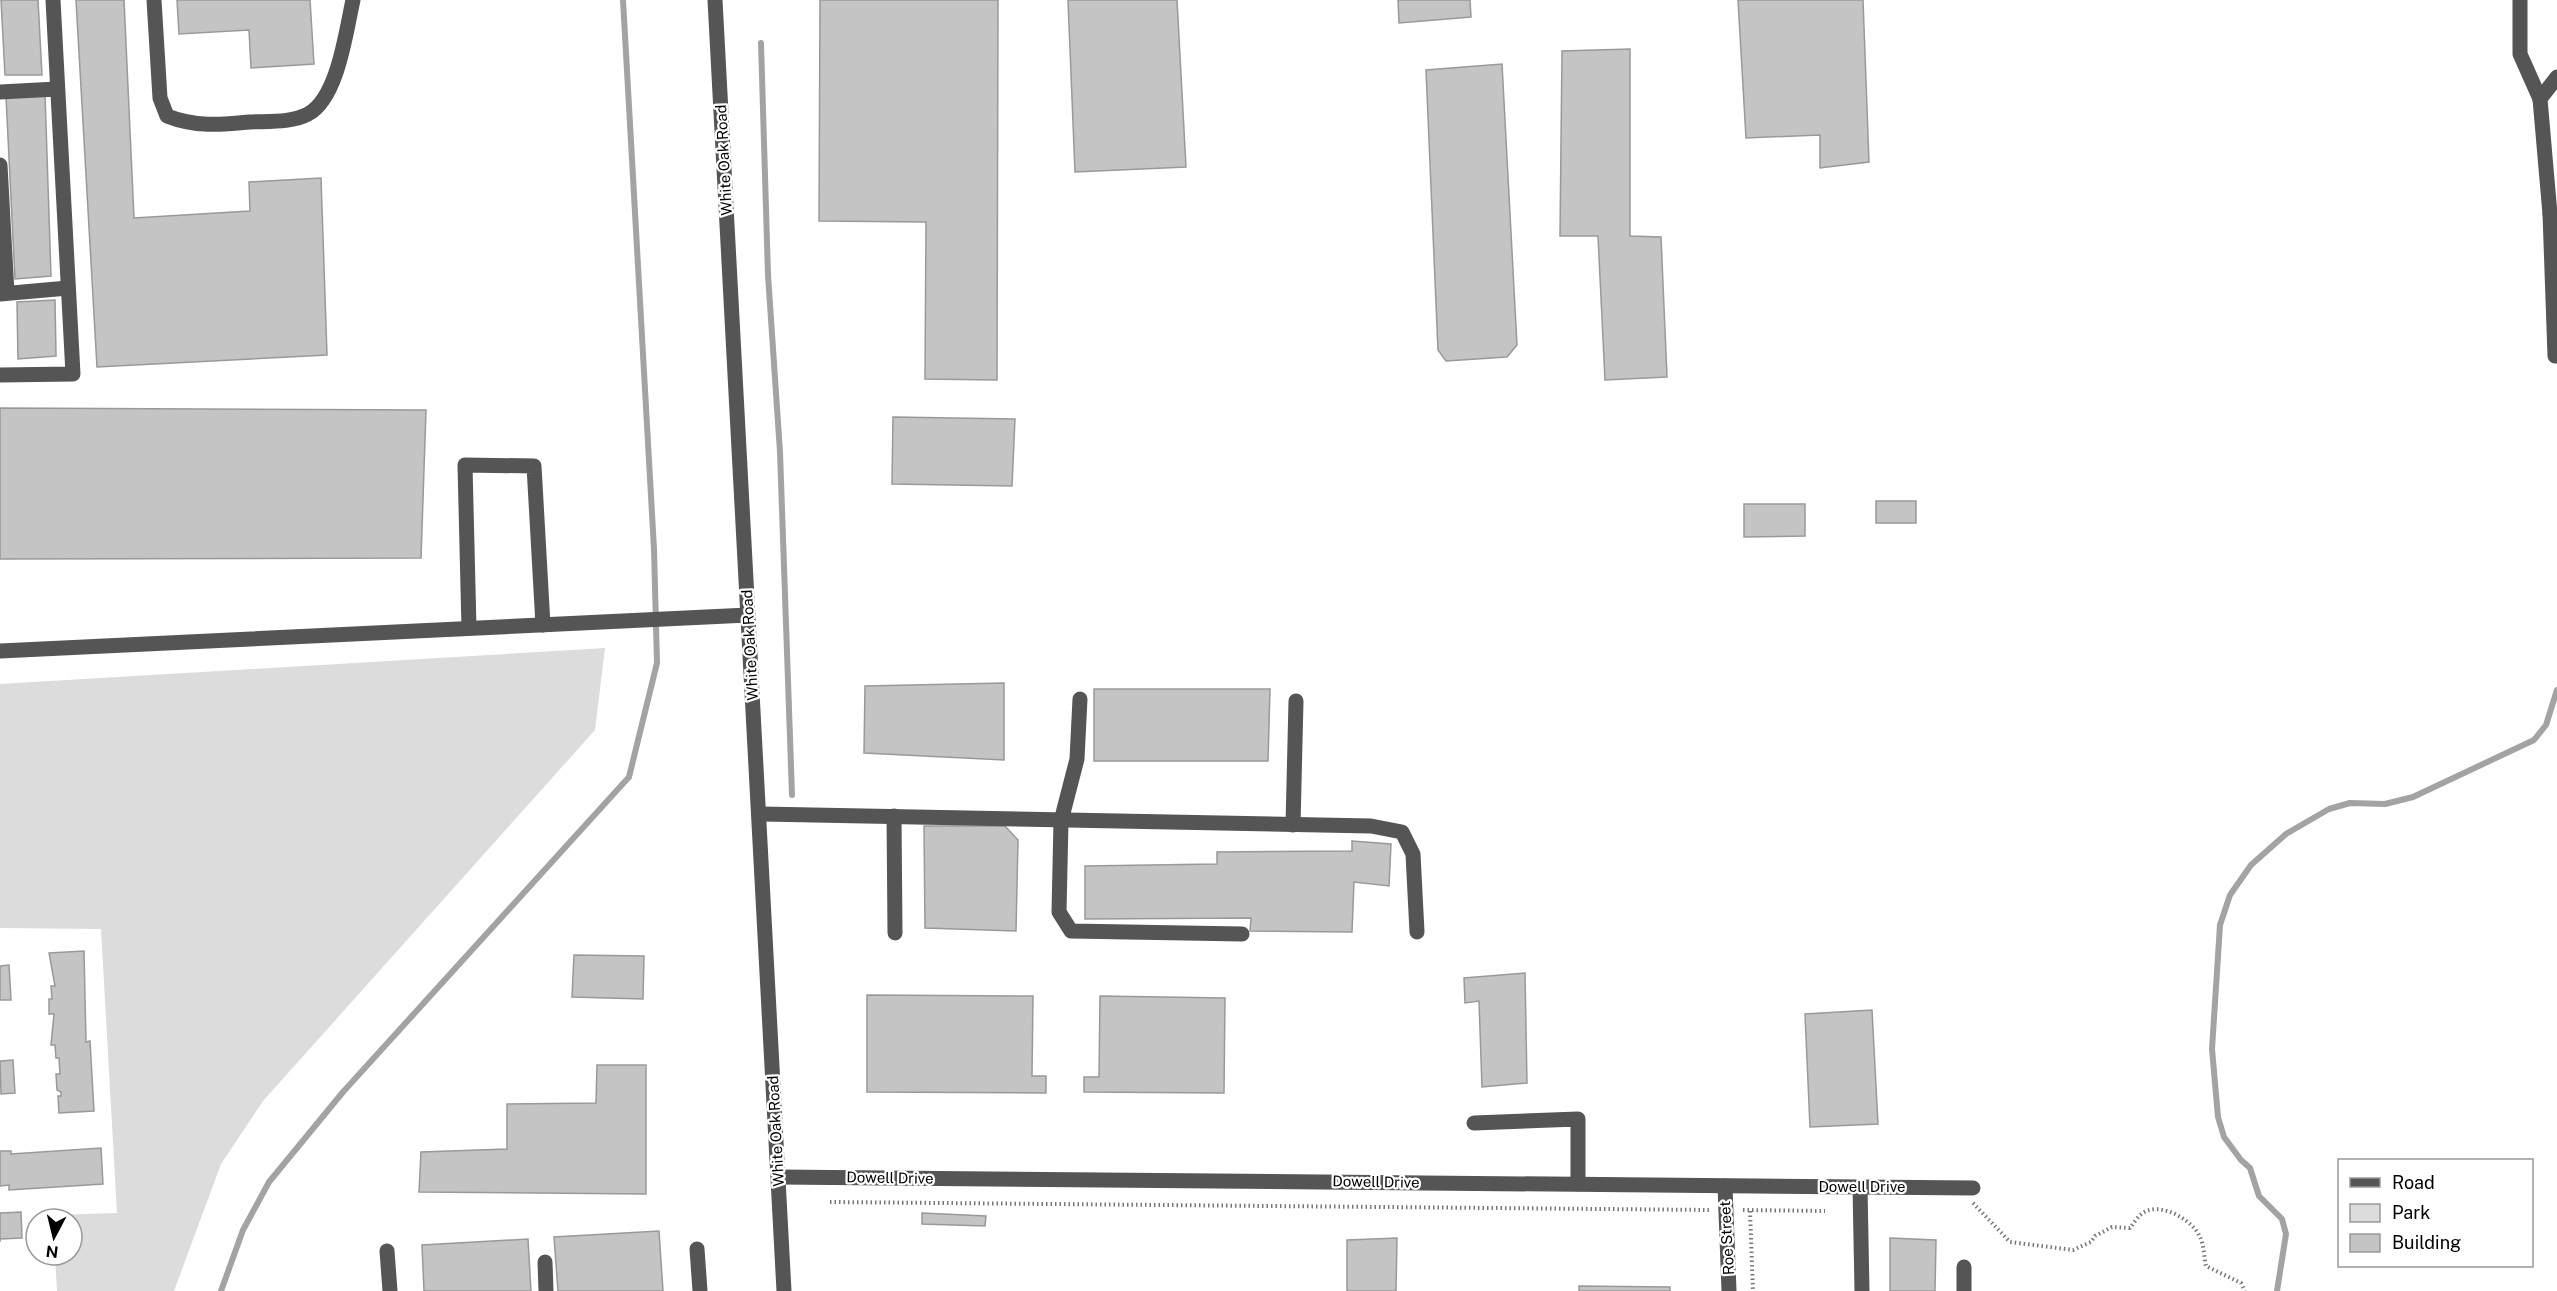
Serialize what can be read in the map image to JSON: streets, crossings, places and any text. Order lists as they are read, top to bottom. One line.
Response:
{"streets":{"street":["White Oak Road","Dowell Drive","Roe Street"]},"crossings":[["White Oak Road","Dowell Drive"],["Dowell Drive","Roe Street"]],"legend":["Road","Park","Building"],"north":"bottom"}
